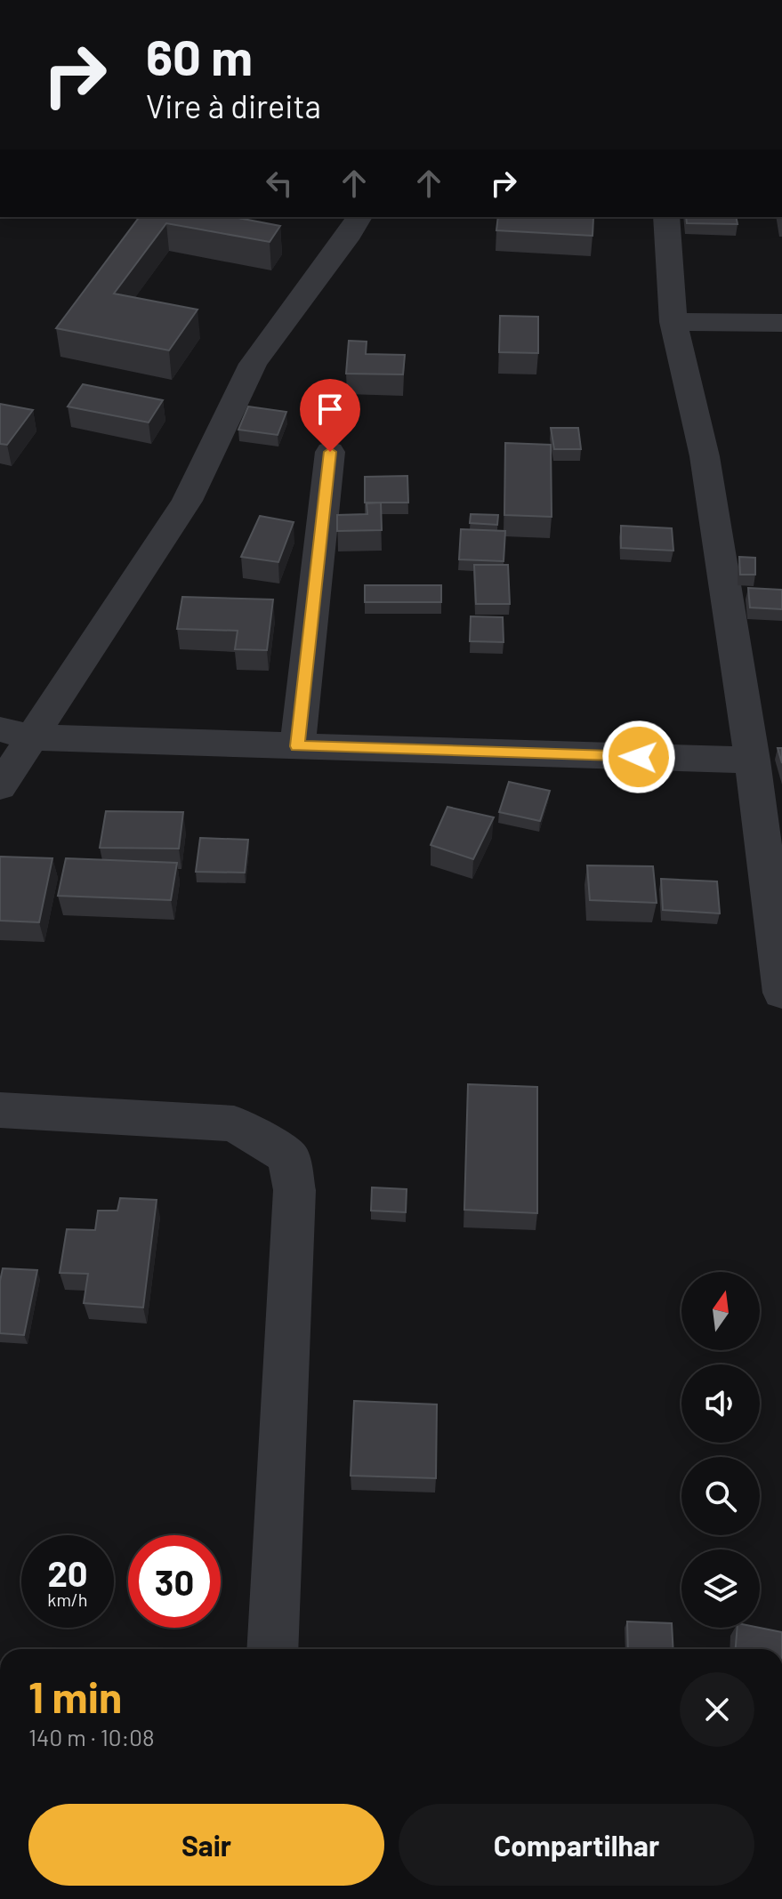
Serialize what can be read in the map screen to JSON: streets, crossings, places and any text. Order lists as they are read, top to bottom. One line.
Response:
{"north":"top","page":{"turn":["60 m","Vire à direita"],"speed":"20 km/h","limit":"30","heading":["1 min","140 m · 10:08"],"buttons":["Sair","Compartilhar"]}}
